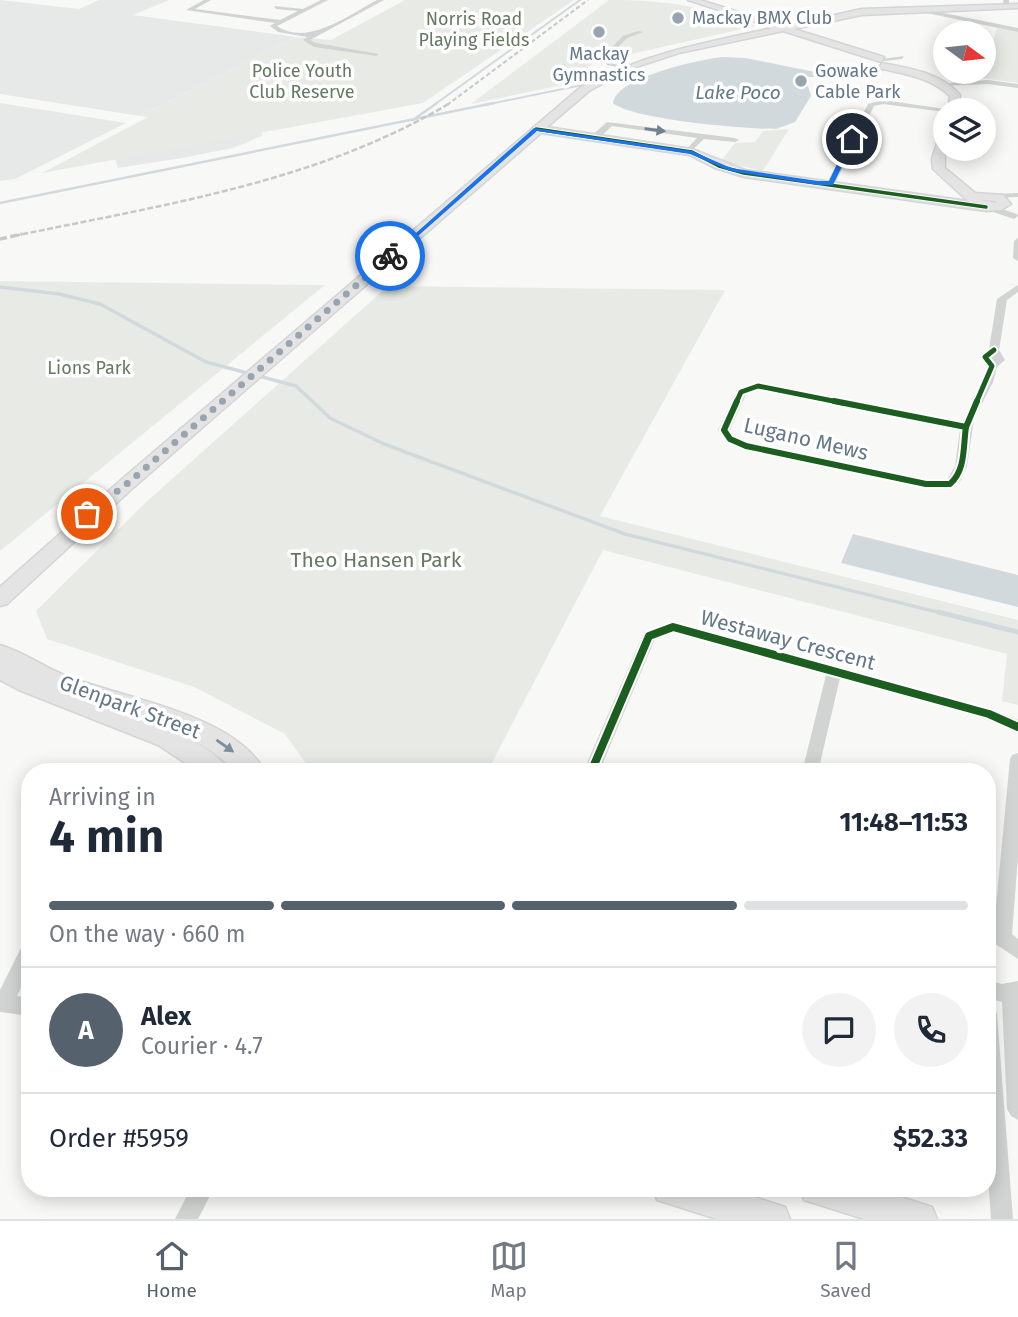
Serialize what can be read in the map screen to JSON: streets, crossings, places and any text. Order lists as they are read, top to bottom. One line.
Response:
{"streets":{"street":["Lugano Mews","Westaway Crescent","Glenpark Street"]},"water":["Lake Poco"],"parks":["Norris Road Playing Fields","Police Youth Club Reserve","Lions Park","Theo Hansen Park"],"places":["Mackay BMX Club","Mackay Gymnastics","Gowake Cable Park"],"north":"right","page":{"heading":["4 min","Arriving in","11:48–11:53"],"panel":["Alex","Courier · 4.7","Order #5959","$52.33"],"bar":"On the way · 660 m","round":"A","tabs":["Home","Map","Saved"]}}
